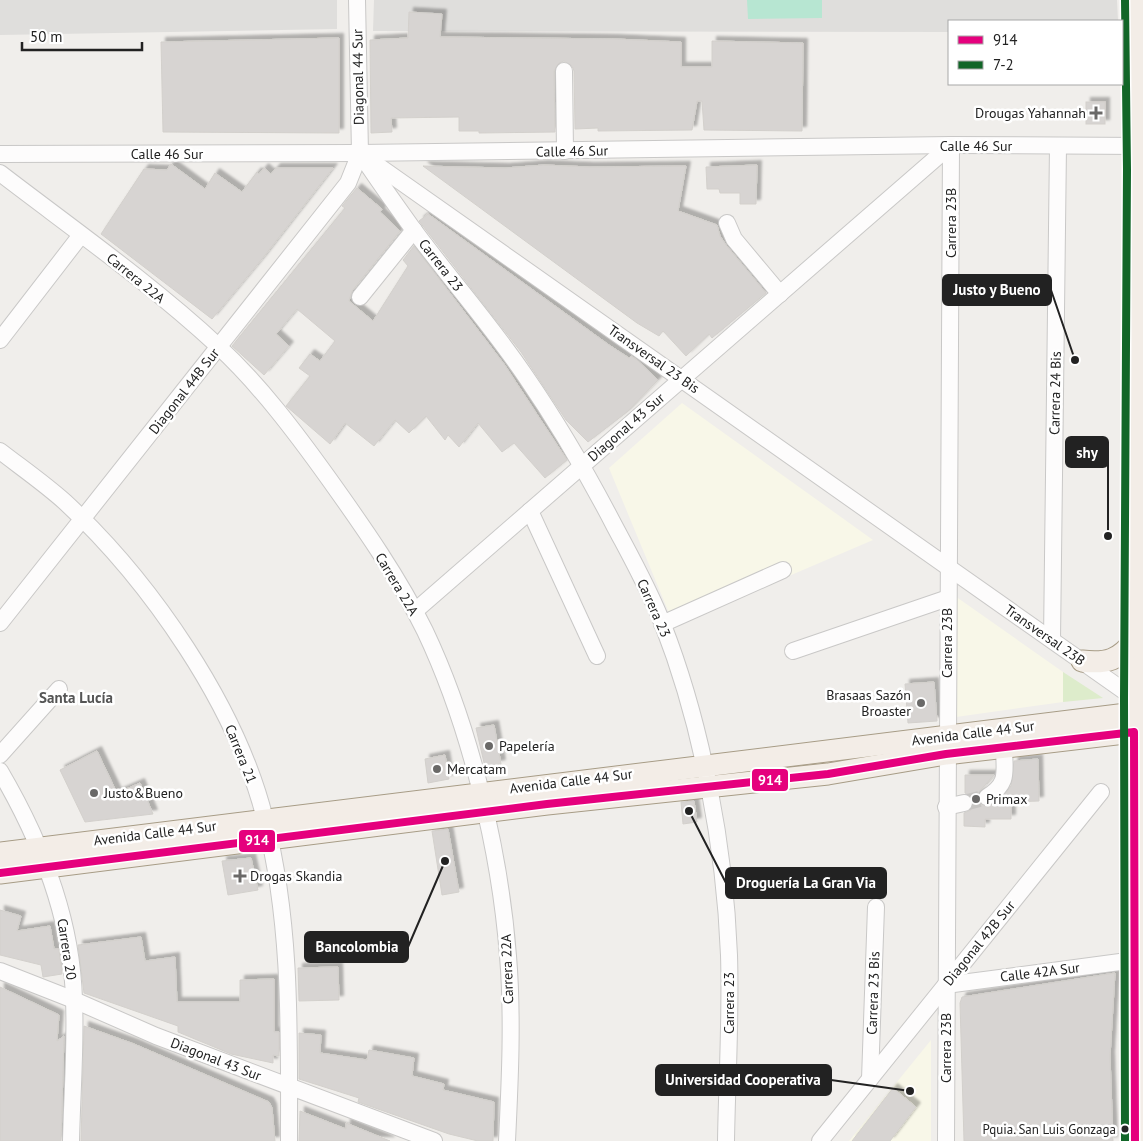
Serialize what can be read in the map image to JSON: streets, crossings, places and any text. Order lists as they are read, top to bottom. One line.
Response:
{"streets":{"main road":["Avenida Calle 44 Sur"],"street":["Diagonal 44 Sur","Calle 46 Sur","Carrera 23B","Carrera 23","Carrera 22A","Transversal 23 Bis","Diagonal 44B Sur","Carrera 24 Bis","Diagonal 43 Sur","Transversal 23B","Carrera 21","Diagonal 42B Sur","Carrera 20","Calle 42A Sur","Carrera 23 Bis"]},"crossings":[["Diagonal 44 Sur","Calle 46 Sur"],["Diagonal 44 Sur","Carrera 23"],["Diagonal 44 Sur","Transversal 23 Bis"],["Diagonal 44 Sur","Diagonal 44B Sur"],["Calle 46 Sur","Carrera 23B"],["Calle 46 Sur","Carrera 23"],["Calle 46 Sur","Transversal 23 Bis"],["Calle 46 Sur","Diagonal 44B Sur"],["Calle 46 Sur","Carrera 24 Bis"],["Calle 46 Sur","Diagonal 43 Sur"],["Carrera 23B","Transversal 23 Bis"],["Carrera 23B","Diagonal 43 Sur"],["Carrera 23B","Transversal 23B"],["Carrera 23B","Avenida Calle 44 Sur"],["Carrera 23B","Diagonal 42B Sur"],["Carrera 23B","Calle 42A Sur"],["Carrera 23","Transversal 23 Bis"],["Carrera 23","Diagonal 44B Sur"],["Carrera 23","Diagonal 43 Sur"],["Carrera 23","Avenida Calle 44 Sur"],["Carrera 22A","Diagonal 44B Sur"],["Carrera 22A","Diagonal 43 Sur"],["Carrera 22A","Avenida Calle 44 Sur"],["Transversal 23 Bis","Diagonal 44B Sur"],["Transversal 23 Bis","Diagonal 43 Sur"],["Transversal 23 Bis","Transversal 23B"],["Diagonal 44B Sur","Carrera 21"],["Carrera 24 Bis","Transversal 23B"],["Diagonal 43 Sur","Carrera 21"],["Diagonal 43 Sur","Carrera 20"],["Transversal 23B","Avenida Calle 44 Sur"],["Avenida Calle 44 Sur","Carrera 21"],["Avenida Calle 44 Sur","Carrera 20"],["Diagonal 42B Sur","Calle 42A Sur"],["Diagonal 42B Sur","Carrera 23 Bis"]],"districts":["Santa Lucía"],"places":{"health":["Drougas Yahannah","Drogas Skandia"],"other":["Justo y Bueno","shy","Brasaas Sazón Broaster","Papelería","Mercatam","Justo&Bueno","Primax","Droguería La Gran Via","Bancolombia","Universidad Cooperativa","Pquia. San Luis Gonzaga"]},"lines":["transit line 7-2","transit line 914"],"legend":["914","7-2"],"scale_bar":"50 m"}
